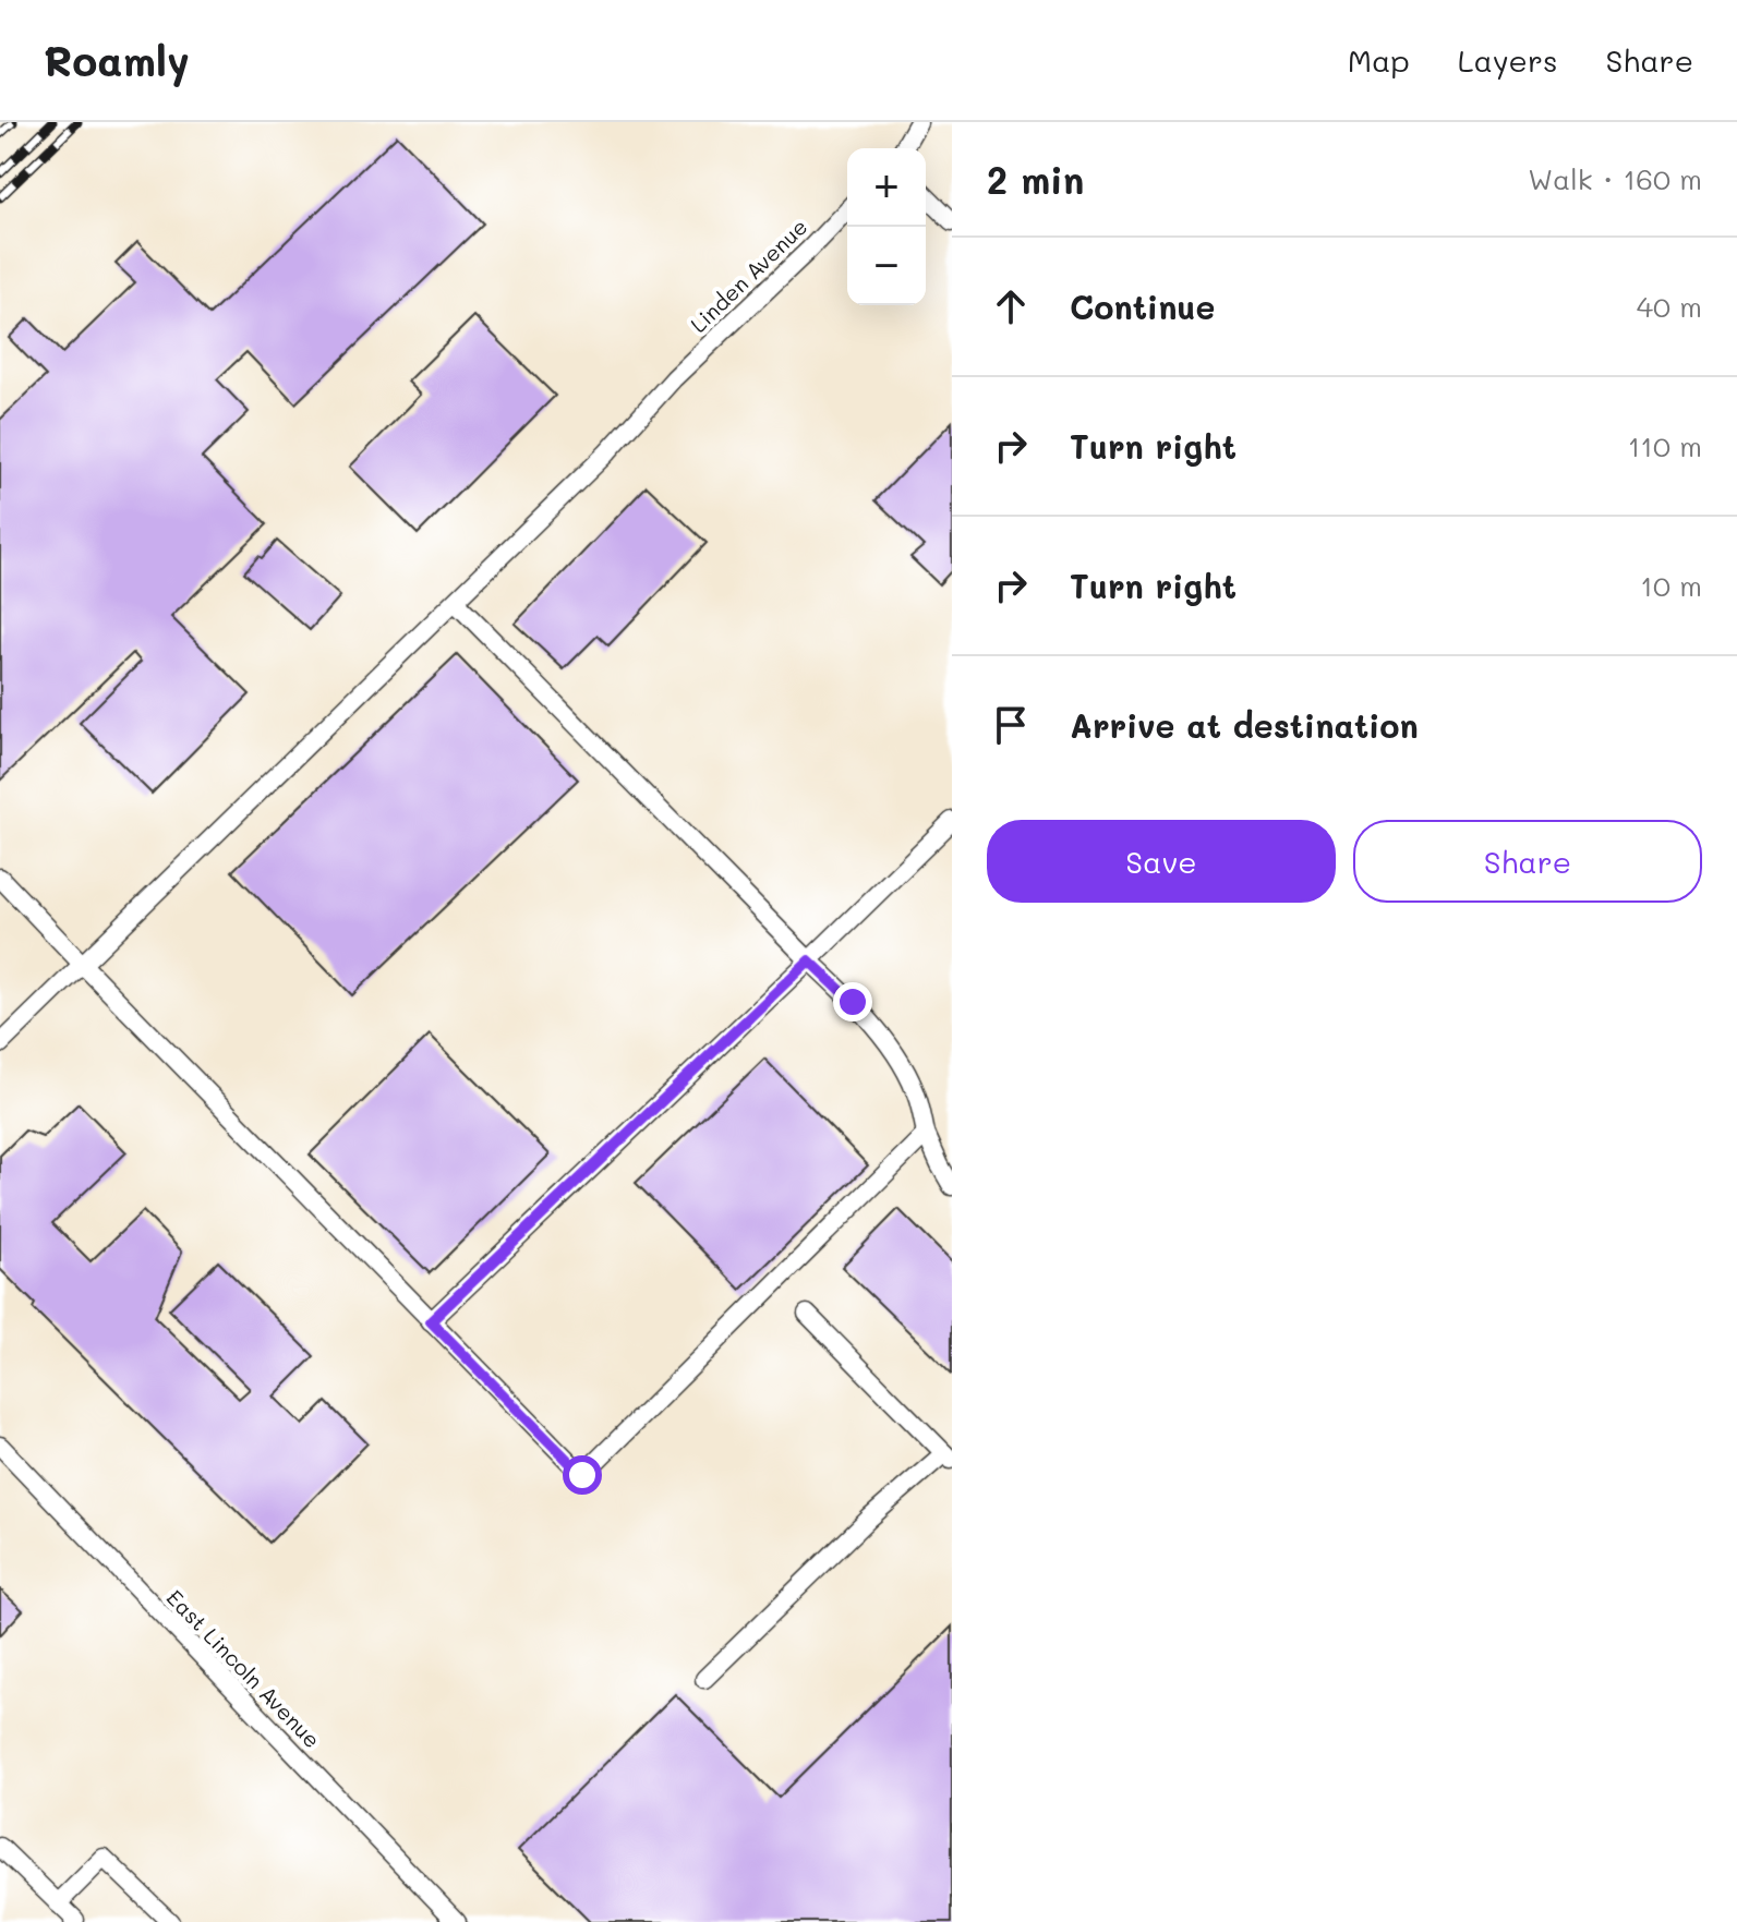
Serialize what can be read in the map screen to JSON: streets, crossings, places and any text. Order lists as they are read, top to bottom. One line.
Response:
{"streets":{"lane":["Linden Avenue","East Lincoln Avenue"]},"page":{"header":"Roamly","nav":["Map","Layers","Share"],"heading":["2 min","Walk · 160 m"],"map_buttons":["+","−"],"list":[["Continue","40 m"],["Turn right","110 m"],["Turn right","10 m"],"Arrive at destination"],"buttons":["Save","Share"]}}
